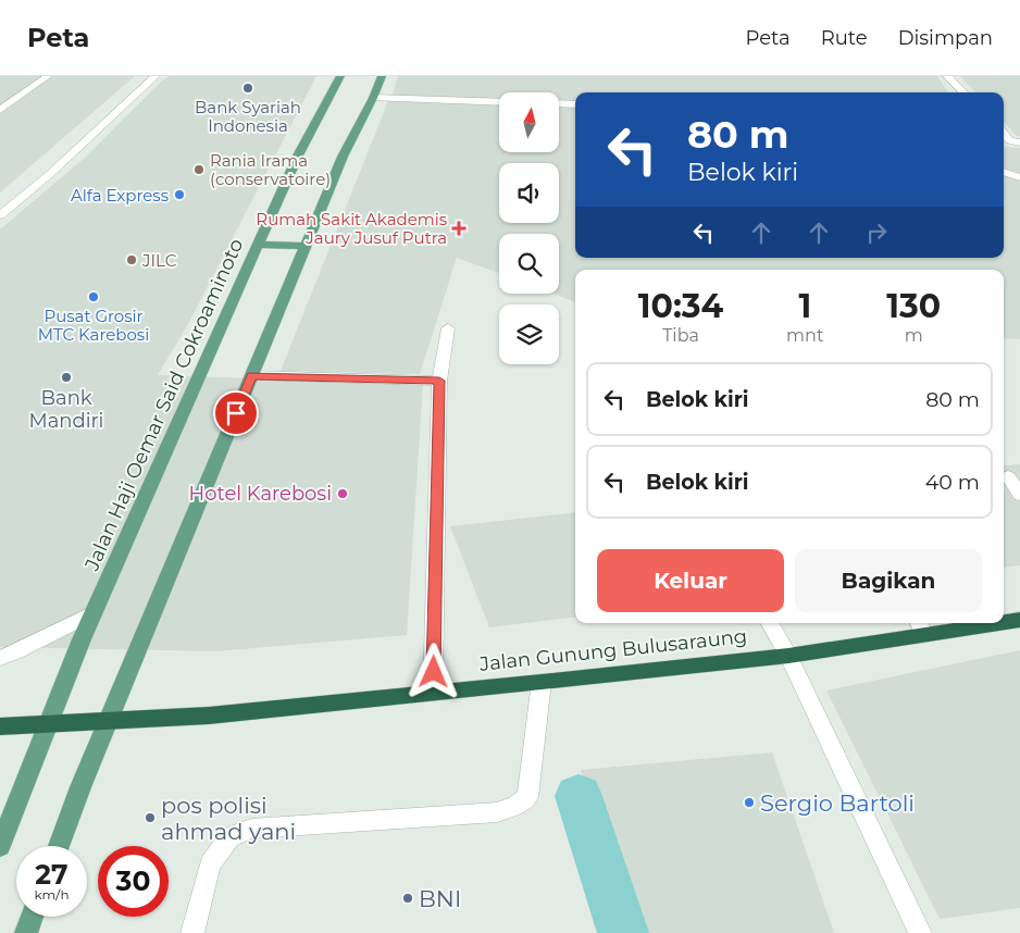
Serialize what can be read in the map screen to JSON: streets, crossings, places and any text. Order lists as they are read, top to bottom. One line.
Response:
{"streets":{"highway":["Jalan Gunung Bulusaraung"],"main road":["Jalan Haji Oemar Said Cokroaminoto"]},"crossings":[["Jalan Haji Oemar Said Cokroaminoto","Jalan Gunung Bulusaraung"]],"places":{"other":["Bank Syariah Indonesia","Rania Irama (conservatoire)","Alfa Express","JILC","Pusat Grosir MTC Karebosi","Bank Mandiri","Hotel Karebosi","Sergio Bartoli","pos polisi ahmad yani","BNI"],"health":["Rumah Sakit Akademis Jaury Jusuf Putra"]},"north":"top","page":{"header":"Peta","nav":["Peta","Rute","Disimpan"],"turn":["80 m","Belok kiri"],"eta":["10:34","Tiba","1","mnt","130","m"],"list":[{"name":"Belok kiri","value":"80 m"},{"name":"Belok kiri","value":"40 m"}],"buttons":["Keluar","Bagikan"],"speed":"27 km/h","limit":"30"}}
